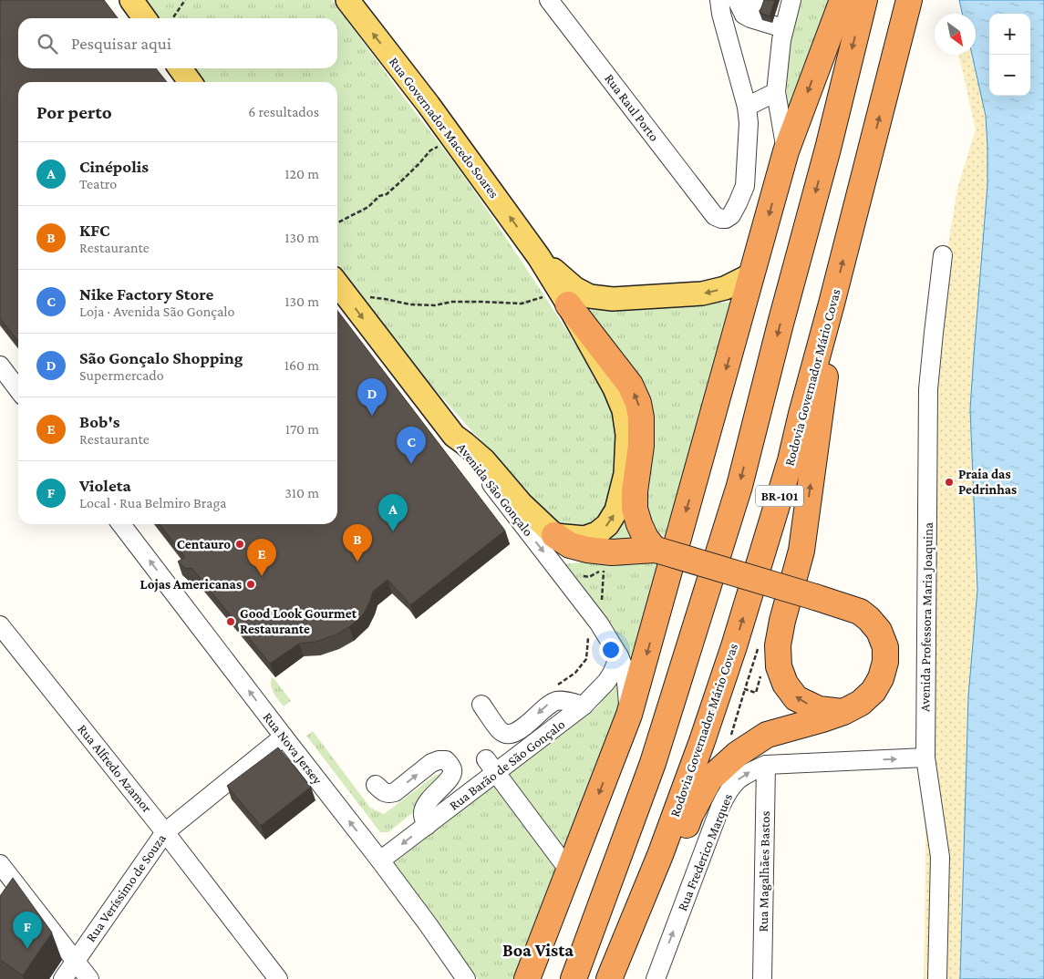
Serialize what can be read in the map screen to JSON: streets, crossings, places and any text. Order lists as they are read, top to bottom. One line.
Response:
{"streets":{"highway":["Rodovia Governador Mário Covas","BR-101"],"main road":["Rua Governador Macedo Soares","Avenida São Gonçalo"],"street":["Rua Raul Porto","Avenida Professora Maria Joaquina","Rua Nova Jersey","Rua Barão de São Gonçalo","Rua Alfredo Azamor","Rua Frederico Marques","Rua Magalhães Bastos","Rua Veríssimo de Souza"]},"crossings":[["Avenida São Gonçalo","Rua Barão de São Gonçalo"],["Avenida Professora Maria Joaquina","Rua Frederico Marques"],["Rua Nova Jersey","Rua Barão de São Gonçalo"],["Rua Nova Jersey","Rua Veríssimo de Souza"],["Rua Alfredo Azamor","Rua Veríssimo de Souza"],["Rua Frederico Marques","Rua Magalhães Bastos"]],"one_way":["Avenida São Gonçalo","Rua Nova Jersey","Rua Frederico Marques"],"districts":["Boa Vista"],"places":["Praia das Pedrinhas","Centauro","Lojas Americanas","Good Look Gourmet Restaurante"],"north":"bottom right","page":{"map_buttons":["+","−"],"search":"Pesquisar aqui","heading":["Por perto","6 resultados"],"list":[{"mark":"A","name":"Cinépolis","note":"Teatro","value":"120 m"},{"mark":"B","name":"KFC","note":"Restaurante","value":"130 m"},{"mark":"C","name":"Nike Factory Store","note":"Loja · Avenida São Gonçalo","value":"130 m"},{"mark":"D","name":"São Gonçalo Shopping","note":"Supermercado","value":"160 m"},{"mark":"E","name":"Bob's","note":"Restaurante","value":"170 m"},{"mark":"F","name":"Violeta","note":"Local · Rua Belmiro Braga","value":"310 m"}],"pins":["D","C","A","B","E","F"]}}
